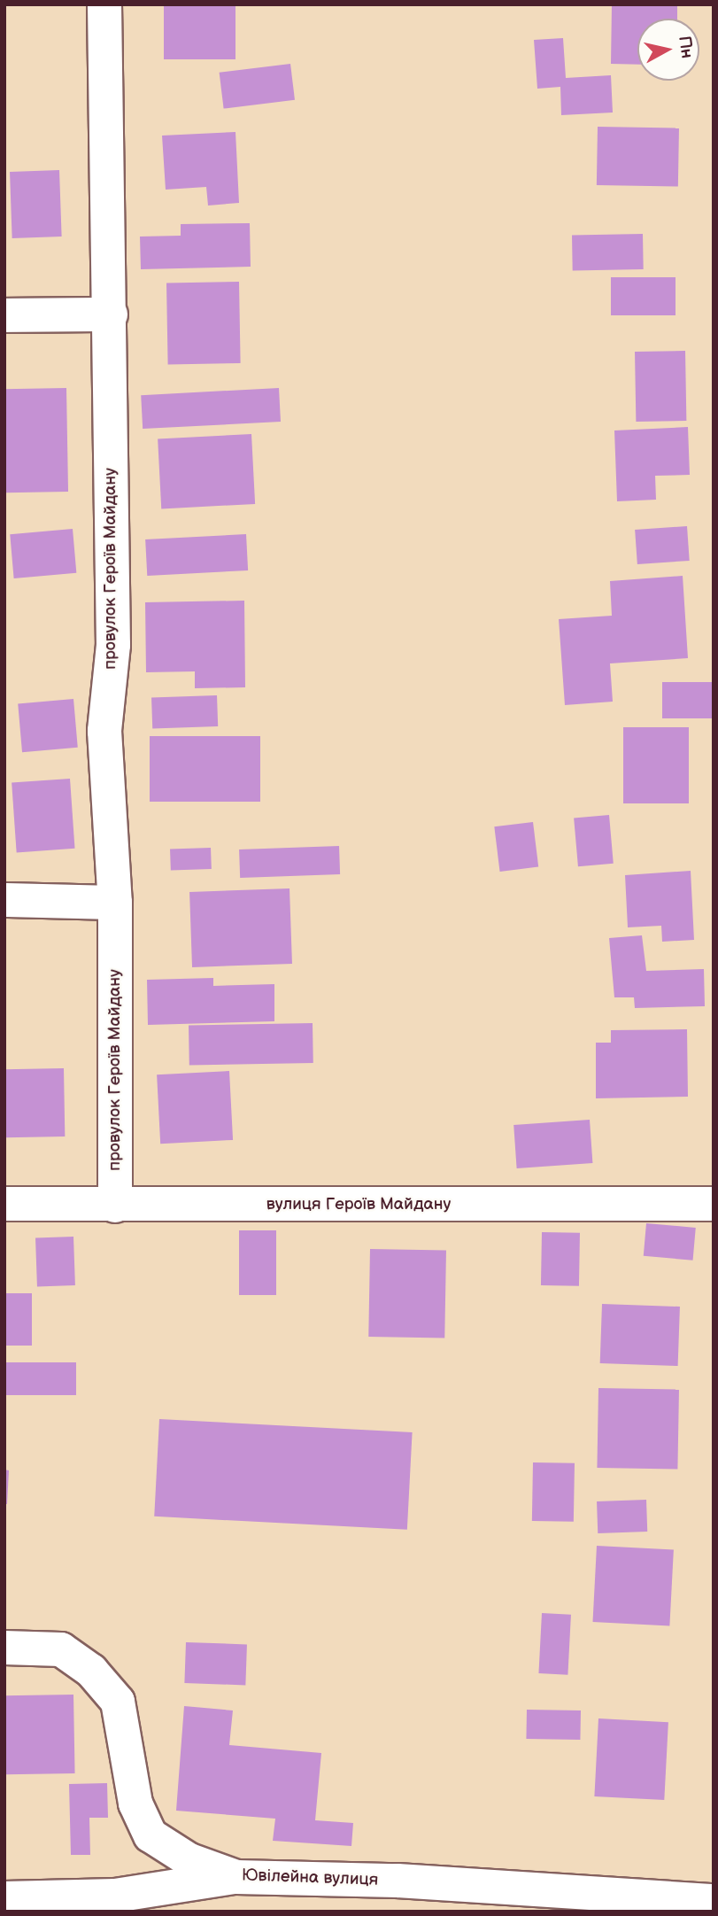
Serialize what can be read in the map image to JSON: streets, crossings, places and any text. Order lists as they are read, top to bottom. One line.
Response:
{"streets":{"street":["провулок Героїв Майдану","вулиця Героїв Майдану","Ювілейна вулиця"]},"crossings":[["провулок Героїв Майдану","вулиця Героїв Майдану"]],"north":"right"}
